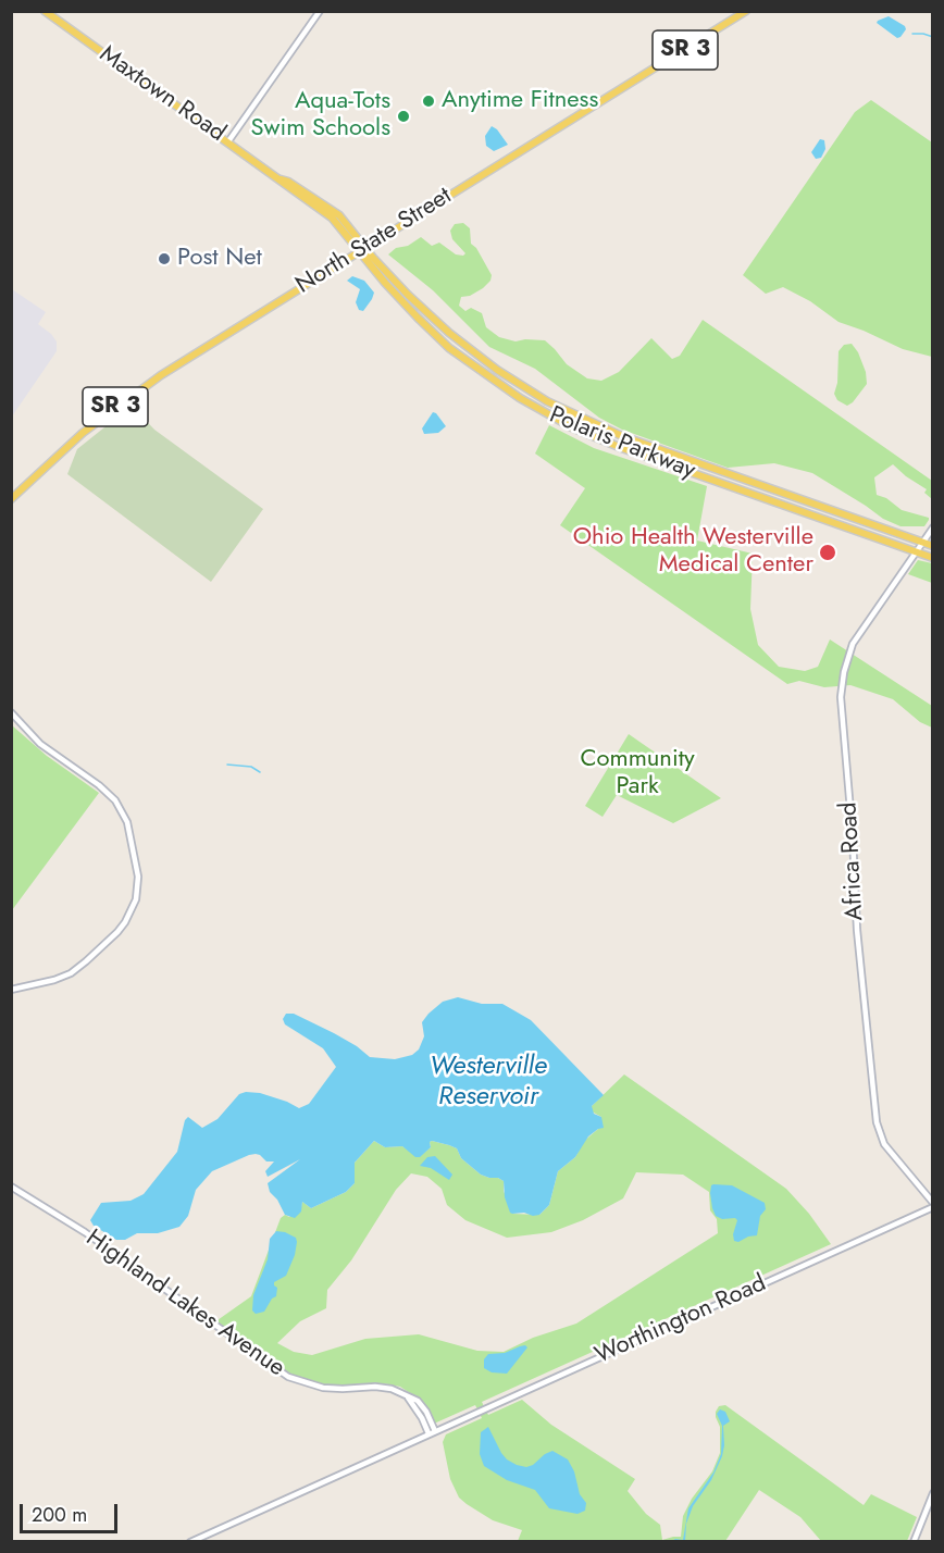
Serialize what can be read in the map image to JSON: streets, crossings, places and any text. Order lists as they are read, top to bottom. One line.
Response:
{"streets":{"main road":["SR 3","Maxtown Road","North State Street","Polaris Parkway"],"street":["Africa Road","Highland Lakes Avenue","Worthington Road"]},"crossings":[["SR 3","North State Street"],["Maxtown Road","North State Street"],["Maxtown Road","Polaris Parkway"],["North State Street","Polaris Parkway"],["Polaris Parkway","Africa Road"],["Africa Road","Worthington Road"],["Highland Lakes Avenue","Worthington Road"]],"water":["Westerville Reservoir"],"parks":["Community Park"],"places":["Anytime Fitness","Aqua-Tots Swim Schools","Post Net","Ohio Health Westerville Medical Center"],"scale_bar":"200 m"}
